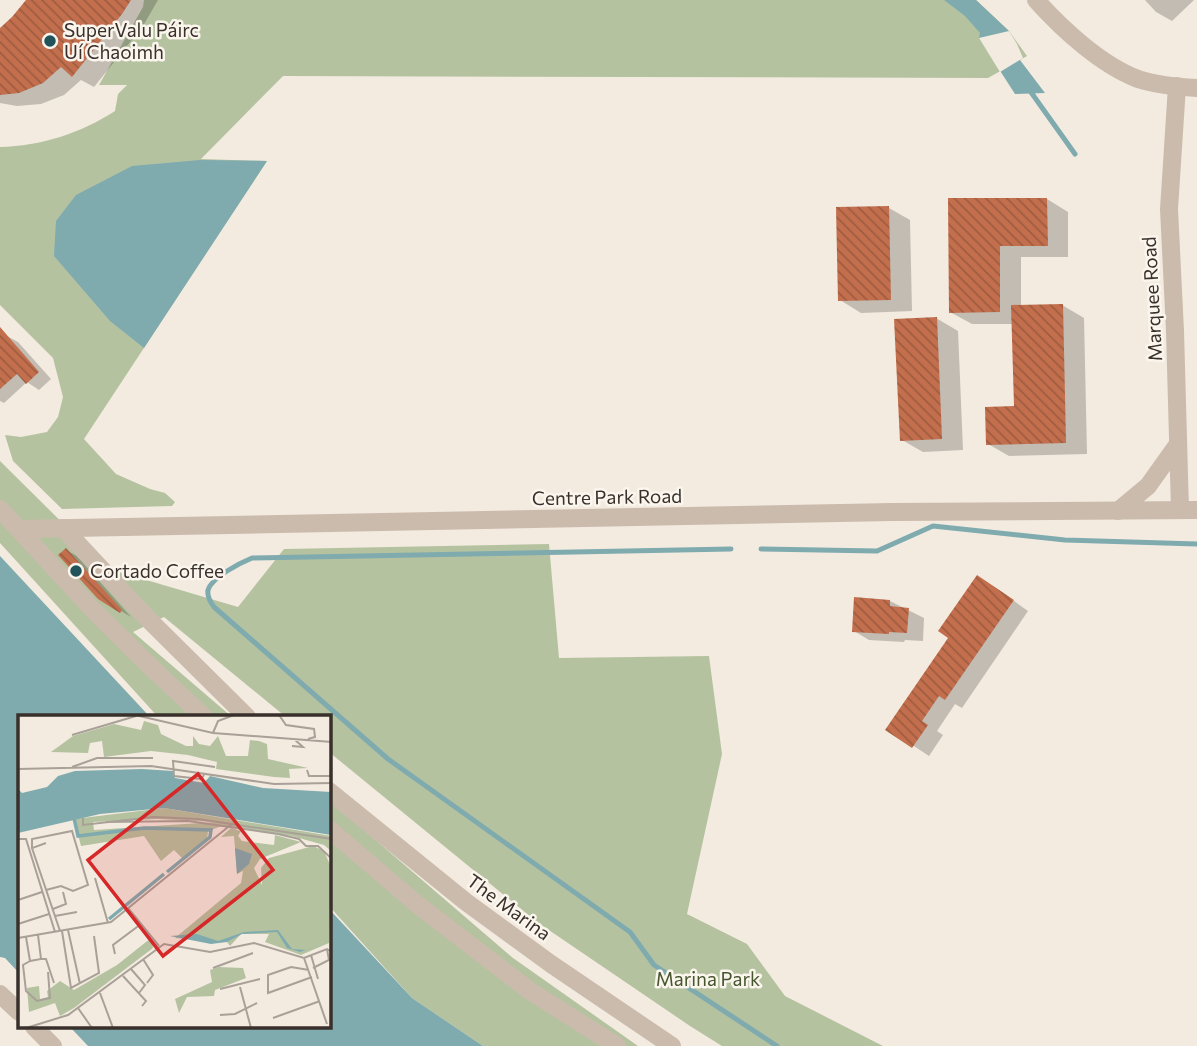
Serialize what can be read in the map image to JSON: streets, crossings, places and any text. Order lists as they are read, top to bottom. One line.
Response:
{"streets":{"street":["Marquee Road","Centre Park Road","The Marina"]},"crossings":[["Marquee Road","Centre Park Road"]],"parks":["Marina Park"],"places":["SuperValu Páirc Uí Chaoimh","Cortado Coffee"]}
